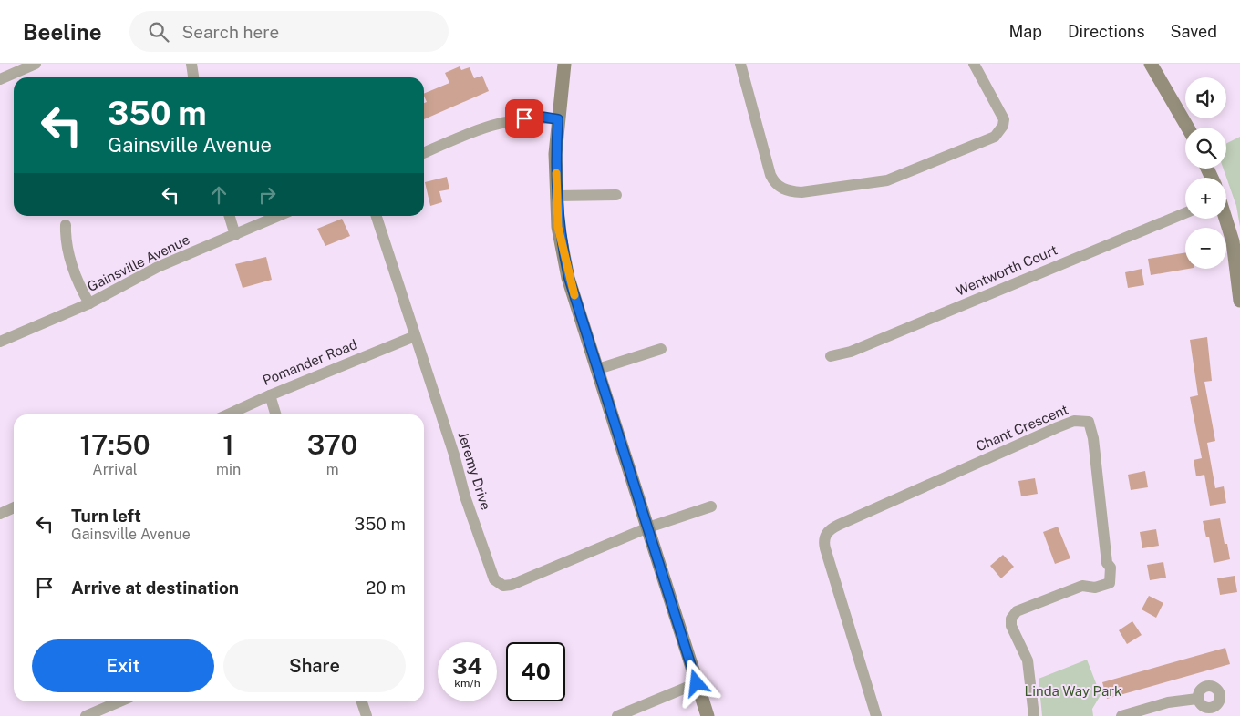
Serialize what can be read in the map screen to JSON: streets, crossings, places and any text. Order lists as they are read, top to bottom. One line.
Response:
{"streets":{"street":["Gainsville Avenue","Wentworth Court","Pomander Road","Chant Crescent","Jeremy Drive"]},"crossings":[["Pomander Road","Jeremy Drive"]],"parks":["Linda Way Park"],"page":{"header":"Beeline","search":"Search here","nav":["Map","Directions","Saved"],"map_buttons":["+","−"],"turn":["350 m","Gainsville Avenue"],"eta":["17:50","Arrival","1","min","370","m"],"list":[{"name":"Turn left","note":"Gainsville Avenue","value":"350 m"},{"name":"Arrive at destination","value":"20 m"}],"buttons":["Exit","Share"],"speed":"34 km/h","limit":"40"}}
